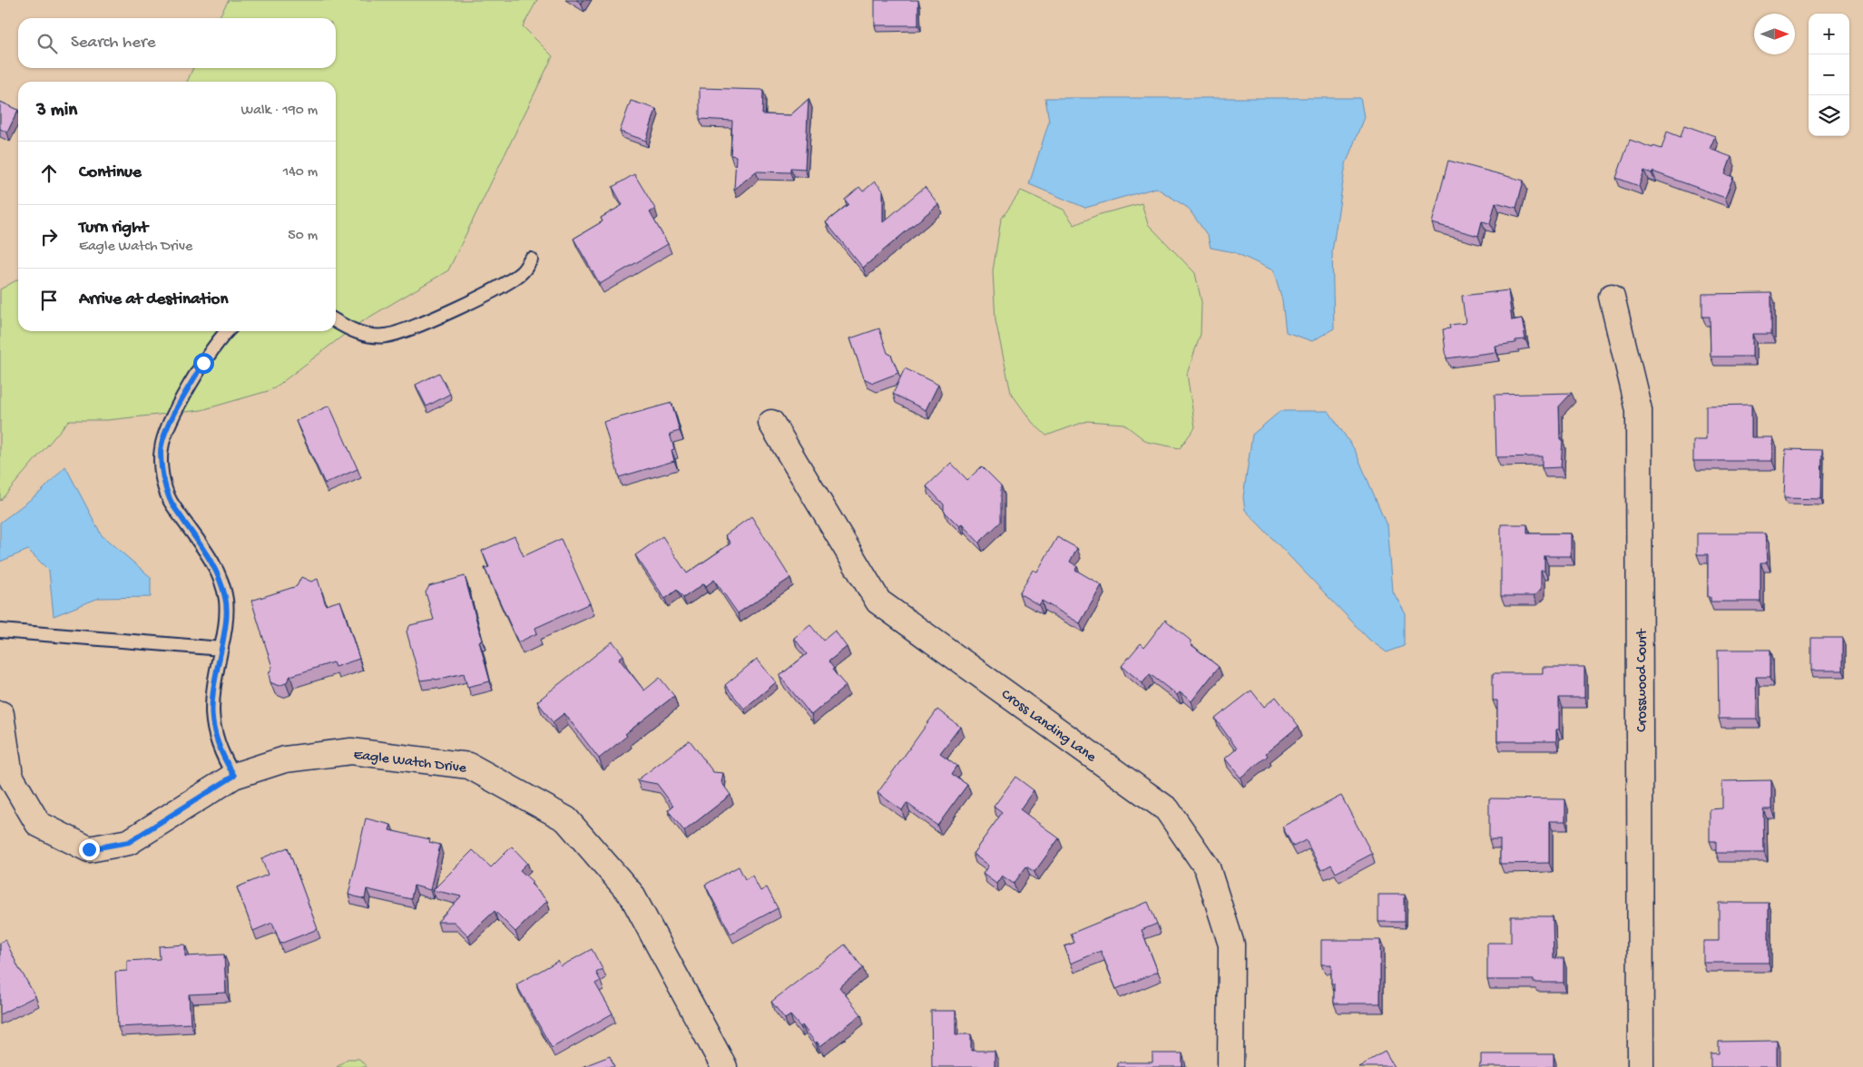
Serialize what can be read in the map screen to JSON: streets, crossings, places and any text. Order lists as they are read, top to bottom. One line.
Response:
{"streets":{"street":["Crosswood Court","Cross Landing Lane","Eagle Watch Drive"]},"north":"right","page":{"map_buttons":["+","−"],"search":"Search here","heading":["3 min","Walk · 190 m"],"list":[["Continue","140 m"],["Turn right","Eagle Watch Drive","50 m"],"Arrive at destination"]}}
